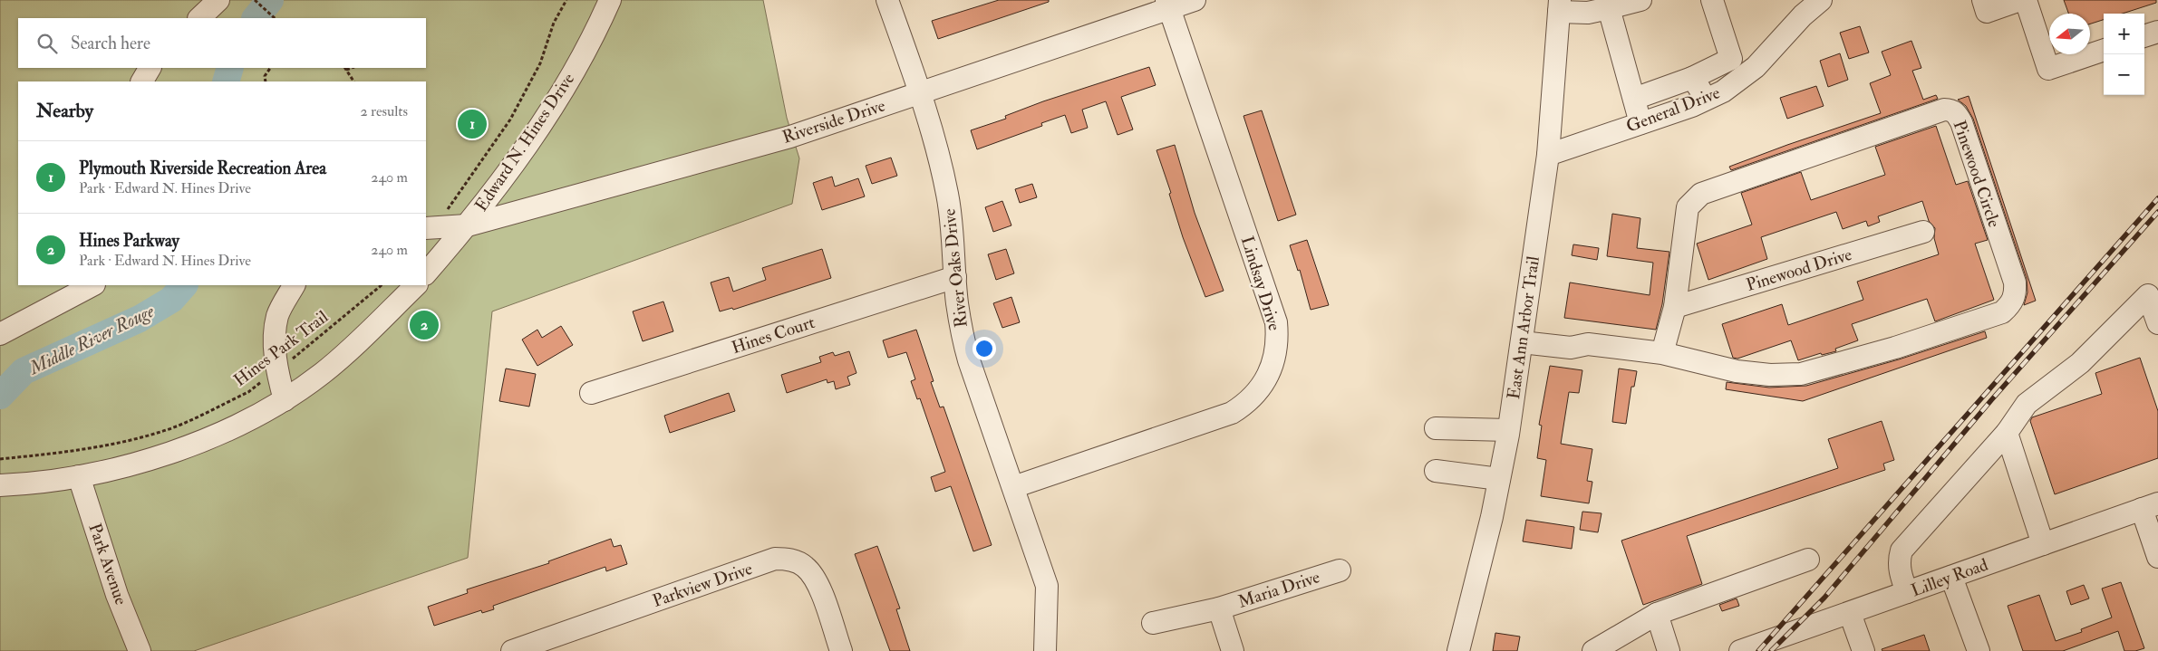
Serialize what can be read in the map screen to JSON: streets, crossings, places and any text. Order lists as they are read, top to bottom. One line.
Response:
{"streets":{"street":["General Drive","Riverside Drive","Edward N. Hines Drive","Pinewood Circle","River Oaks Drive","Pinewood Drive","Lindsay Drive","East Ann Arbor Trail","Hines Court","Park Avenue","Lilley Road","Parkview Drive","Maria Drive"],"path":["Hines Park Trail"]},"crossings":[["General Drive","East Ann Arbor Trail"],["Riverside Drive","Edward N. Hines Drive"],["Riverside Drive","River Oaks Drive"],["Riverside Drive","Lindsay Drive"],["Pinewood Circle","Pinewood Drive"],["River Oaks Drive","Lindsay Drive"],["River Oaks Drive","Hines Court"]],"water":["Middle River Rouge"],"north":"left","page":{"map_buttons":["+","−"],"search":"Search here","heading":["Nearby","2 results"],"pins":["1","2"],"list":[{"mark":"1","name":"Plymouth Riverside Recreation Area","note":"Park · Edward N. Hines Drive","value":"240 m"},{"mark":"2","name":"Hines Parkway","note":"Park · Edward N. Hines Drive","value":"240 m"}]}}
